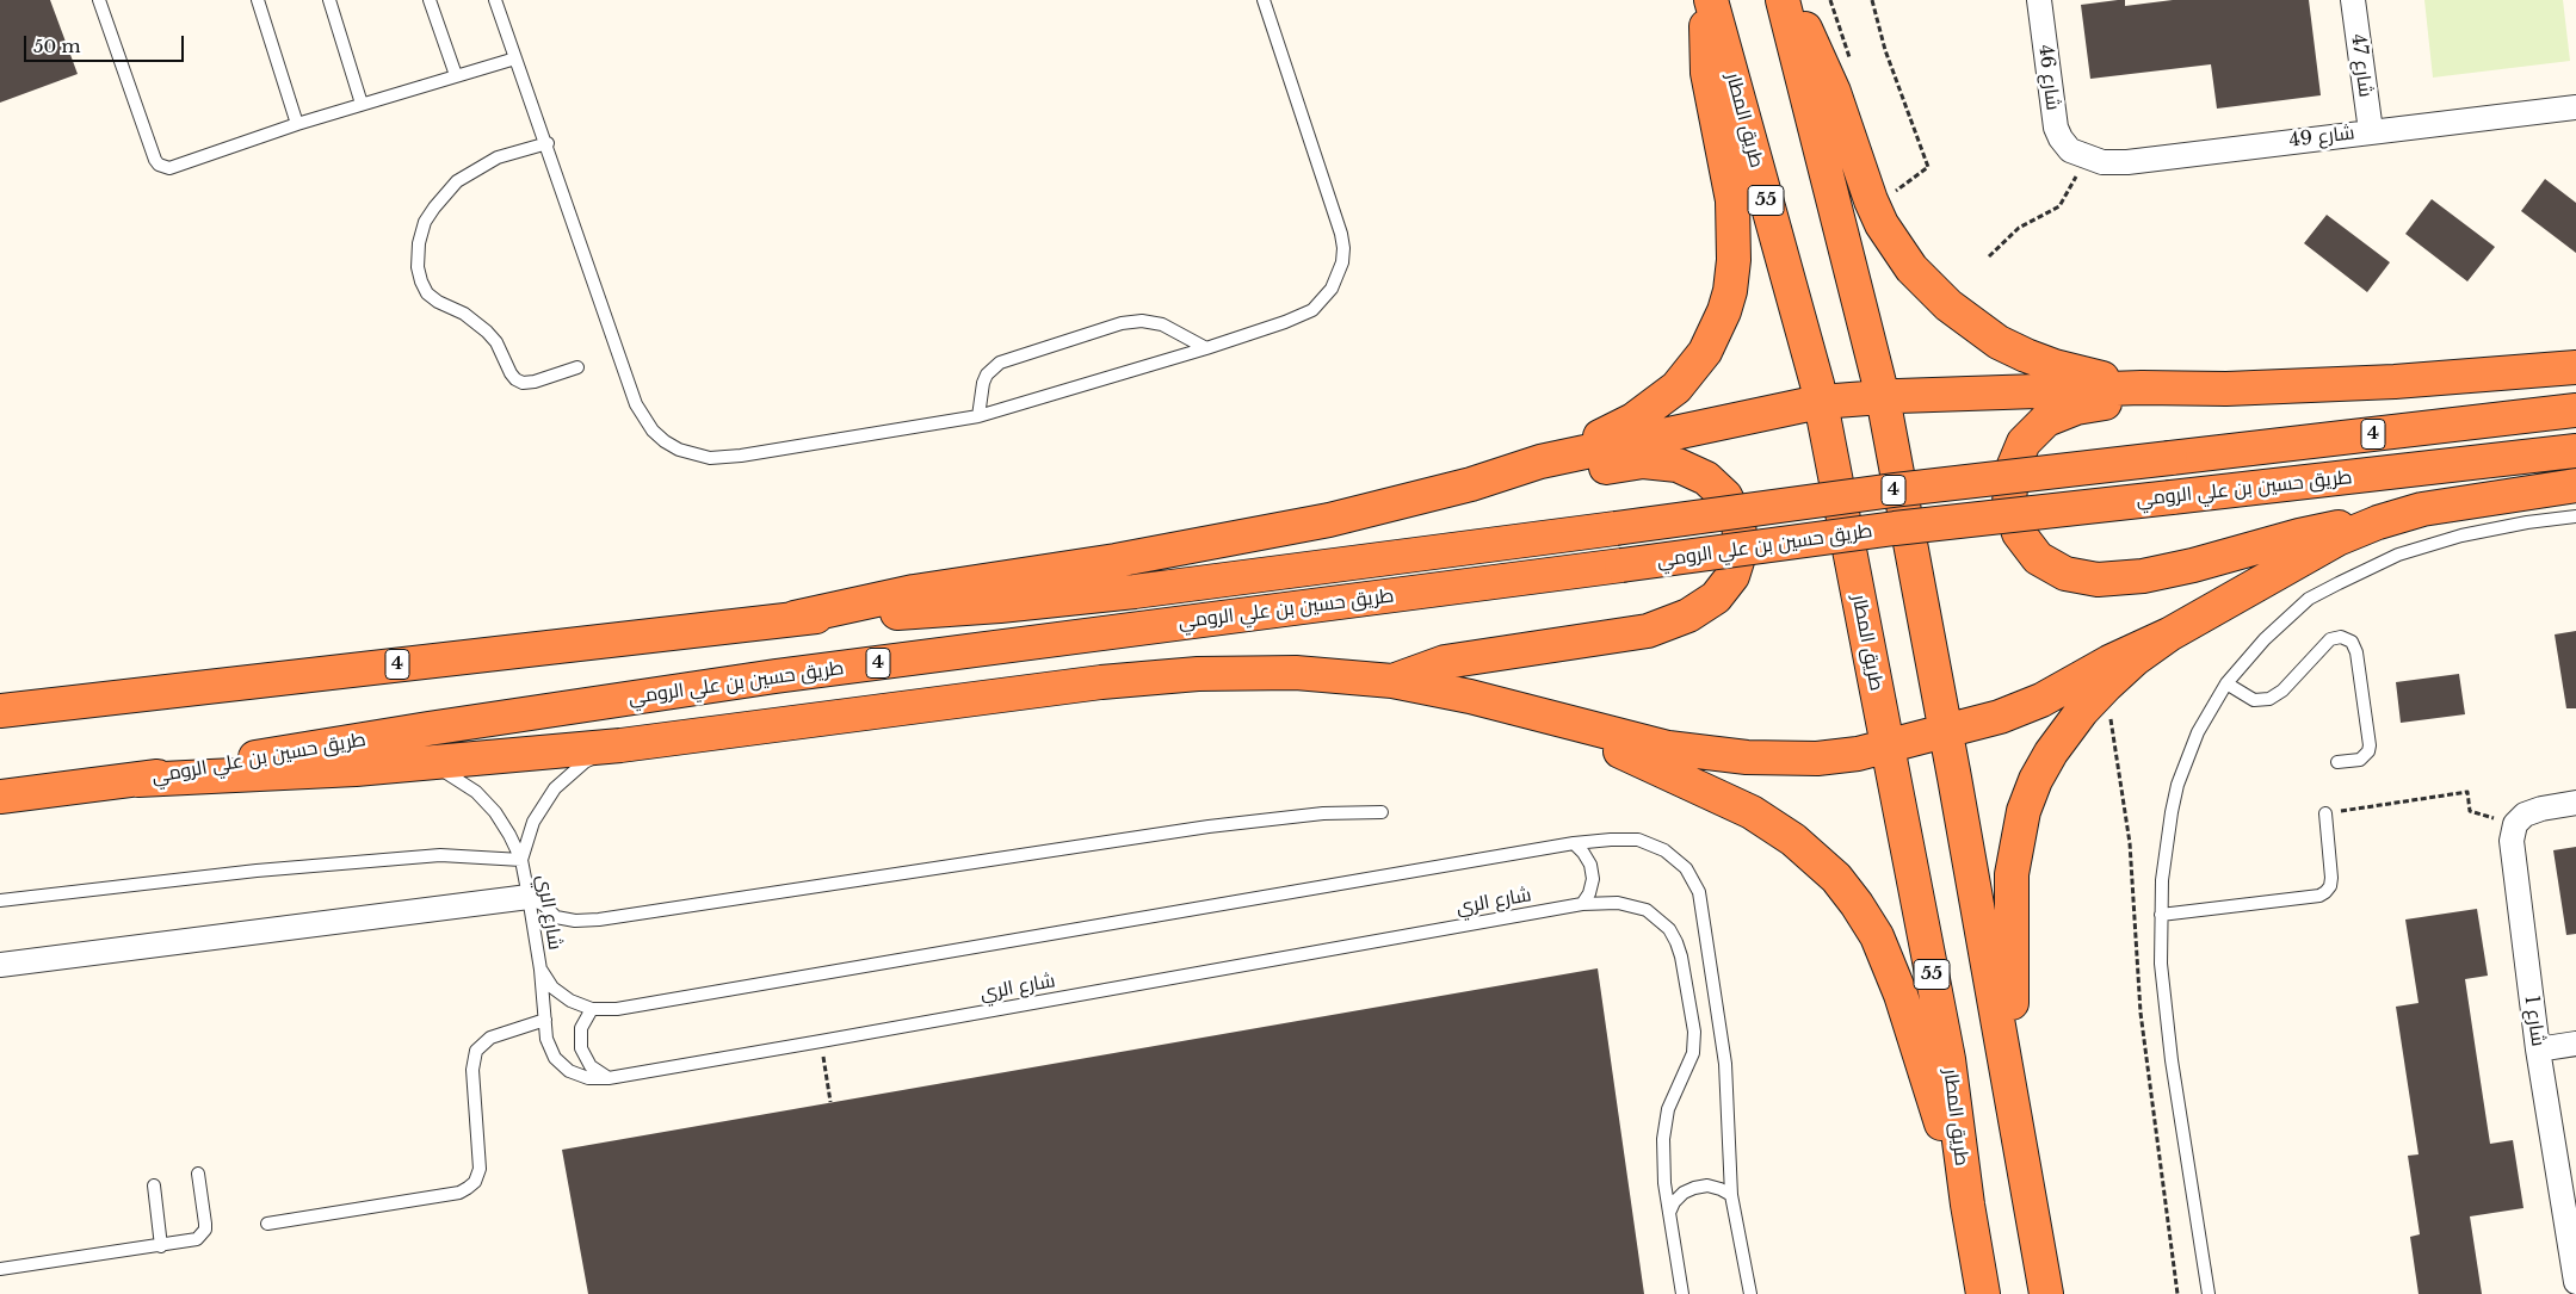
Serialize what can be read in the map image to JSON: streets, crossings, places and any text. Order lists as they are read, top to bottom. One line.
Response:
{"streets":{"highway":["طريق المطار","55","4","طريق حسين بن علي الرومي"],"street":["شارع 47","شارع 46","شارع 49","شارع 1"],"lane":["شارع الري"]},"crossings":[["شارع 47","شارع 49"],["شارع 46","شارع 49"]],"scale_bar":"50 m"}
